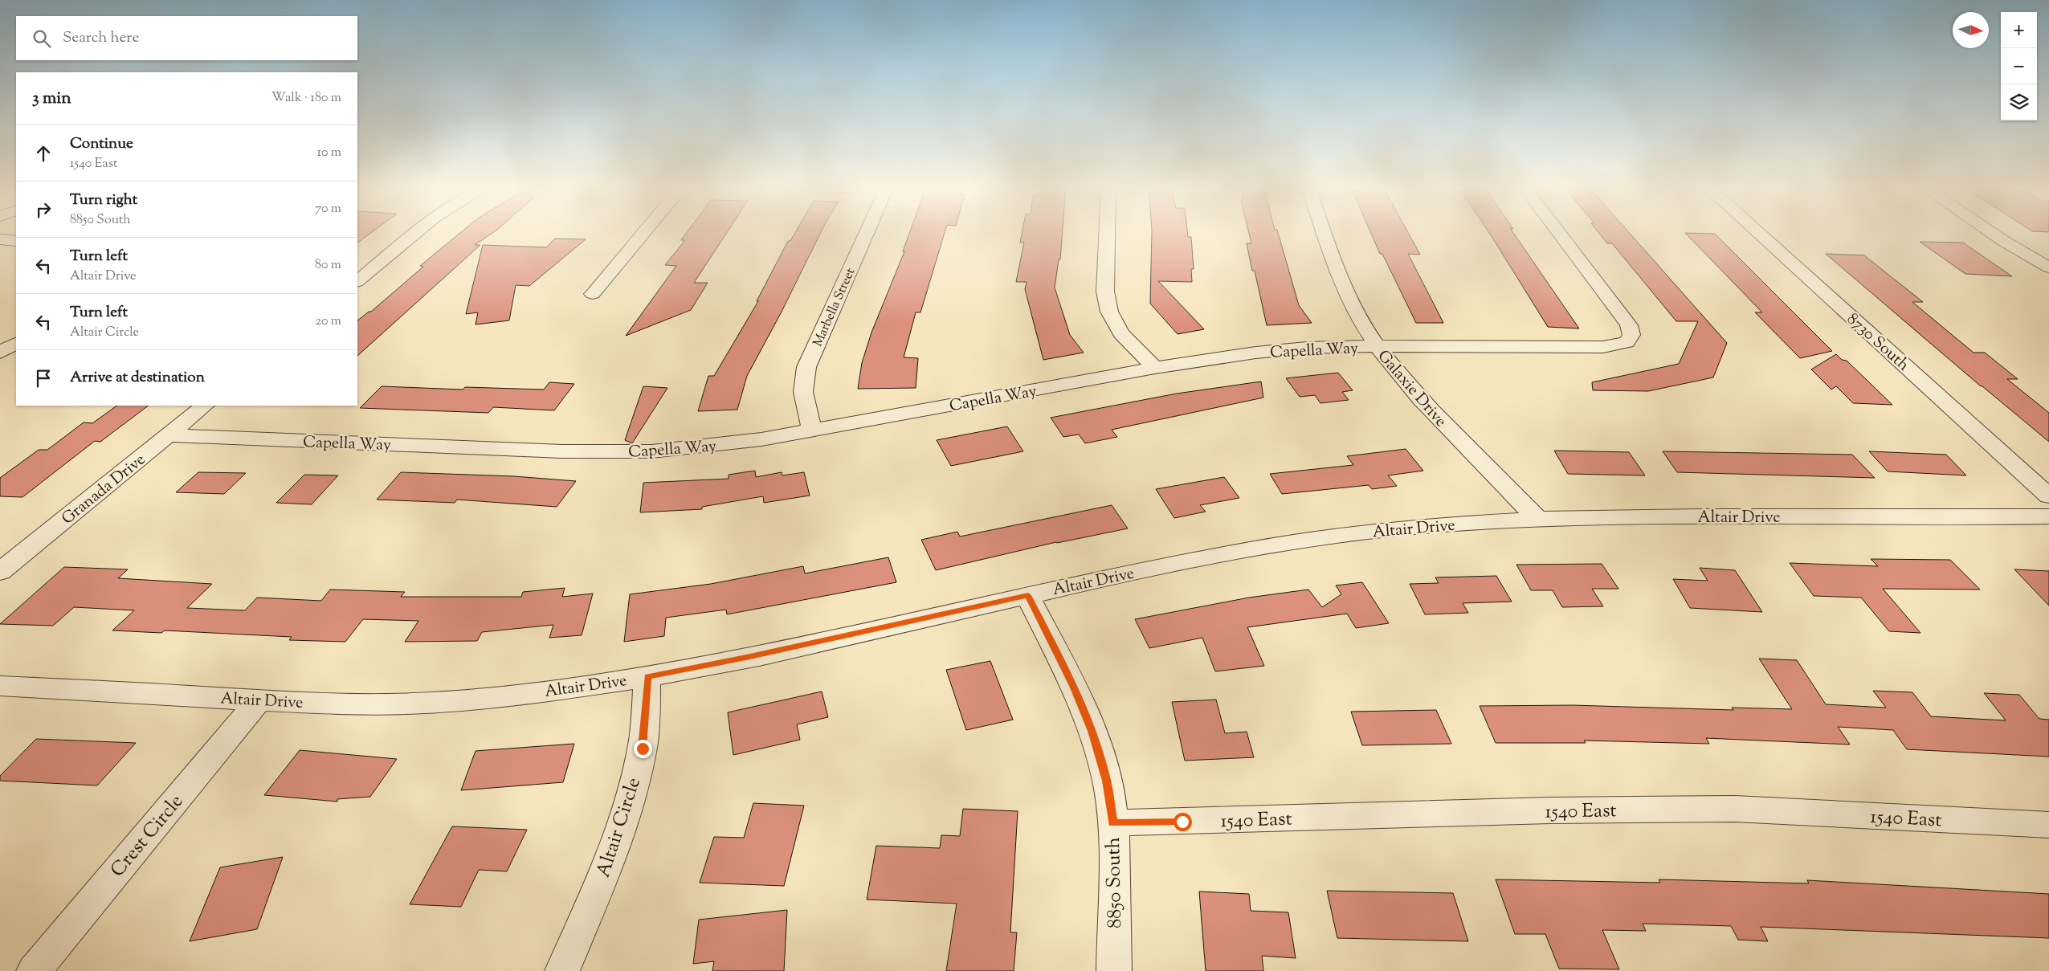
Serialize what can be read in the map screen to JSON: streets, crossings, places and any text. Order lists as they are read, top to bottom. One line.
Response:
{"streets":{"street":["Marbella Street","8730 South","Capella Way","Galaxie Drive","Granada Drive","Altair Drive","1540 East","Altair Circle","Crest Circle","8850 South"]},"crossings":[["Marbella Street","Capella Way"],["Capella Way","Galaxie Drive"],["Capella Way","Granada Drive"],["Galaxie Drive","Altair Drive"],["Altair Drive","Altair Circle"],["Altair Drive","Crest Circle"],["Altair Drive","8850 South"],["1540 East","8850 South"]],"north":"right","page":{"map_buttons":["+","−"],"search":"Search here","heading":["3 min","Walk · 180 m"],"list":[["Continue","1540 East","10 m"],["Turn right","8850 South","70 m"],["Turn left","Altair Drive","80 m"],["Turn left","Altair Circle","20 m"],"Arrive at destination"]}}
